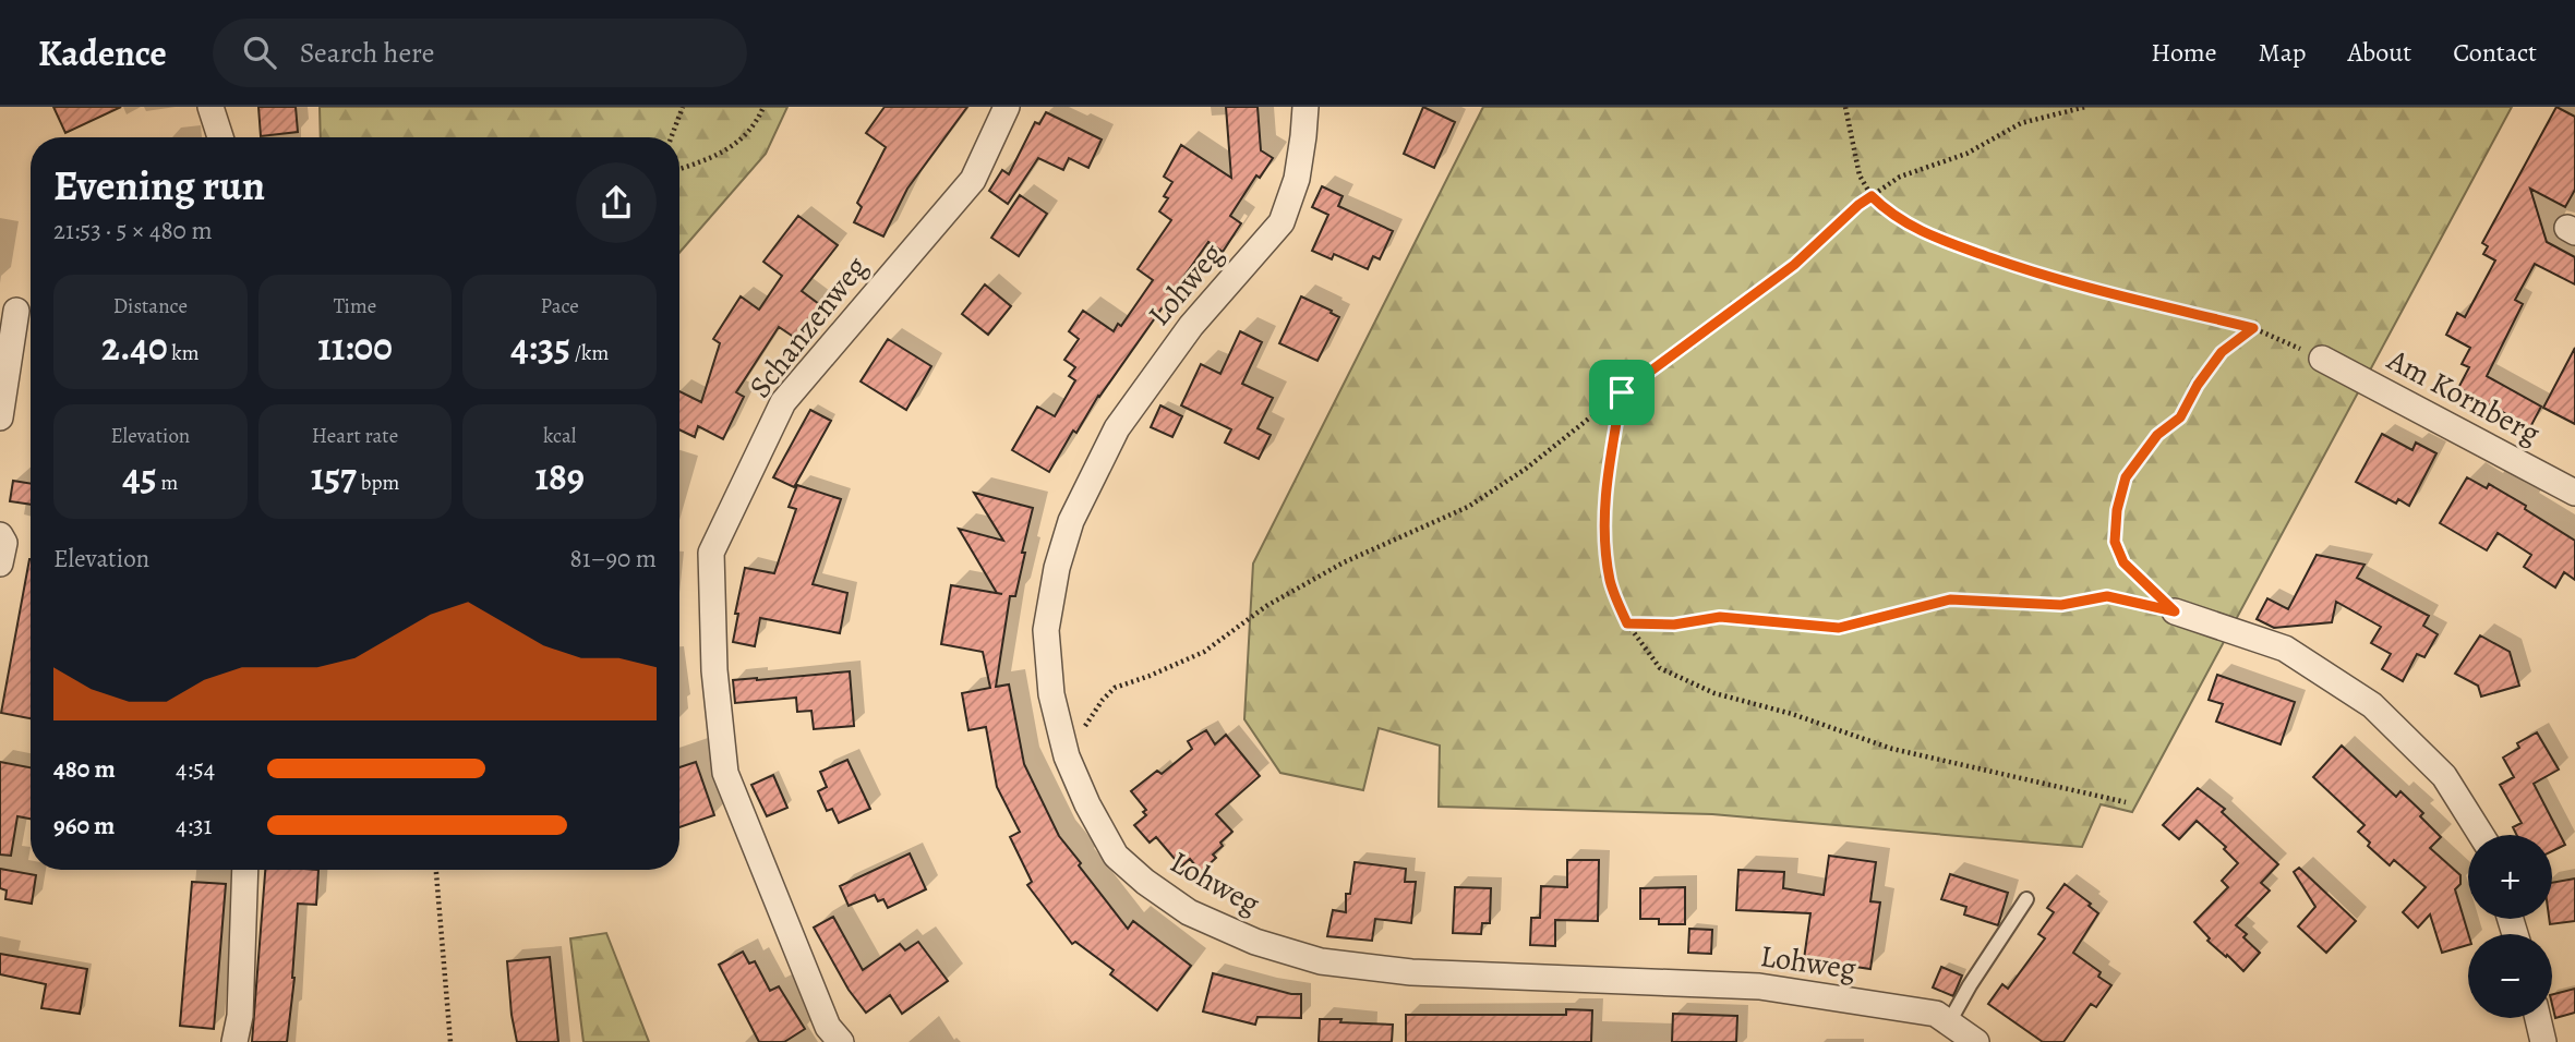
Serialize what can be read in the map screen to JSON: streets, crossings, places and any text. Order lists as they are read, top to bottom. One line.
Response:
{"streets":{"street":["Lohweg","Schanzenweg","Am Kornberg"]},"page":{"header":"Kadence","search":"Search here","nav":["Home","Map","About","Contact"],"heading":["Evening run","21:53 · 5 × 480 m"],"stats":[["Distance","2.40 km"],["Time","11:00"],["Pace","4:35 /km"],["Elevation","45 m"],["Heart rate","157 bpm"],["kcal","189"]],"chart":["Elevation","81–90 m"],"list":[{"name":"480 m","note":"4:54"},{"name":"960 m","note":"4:31"}],"map_buttons":["+","−"]}}
